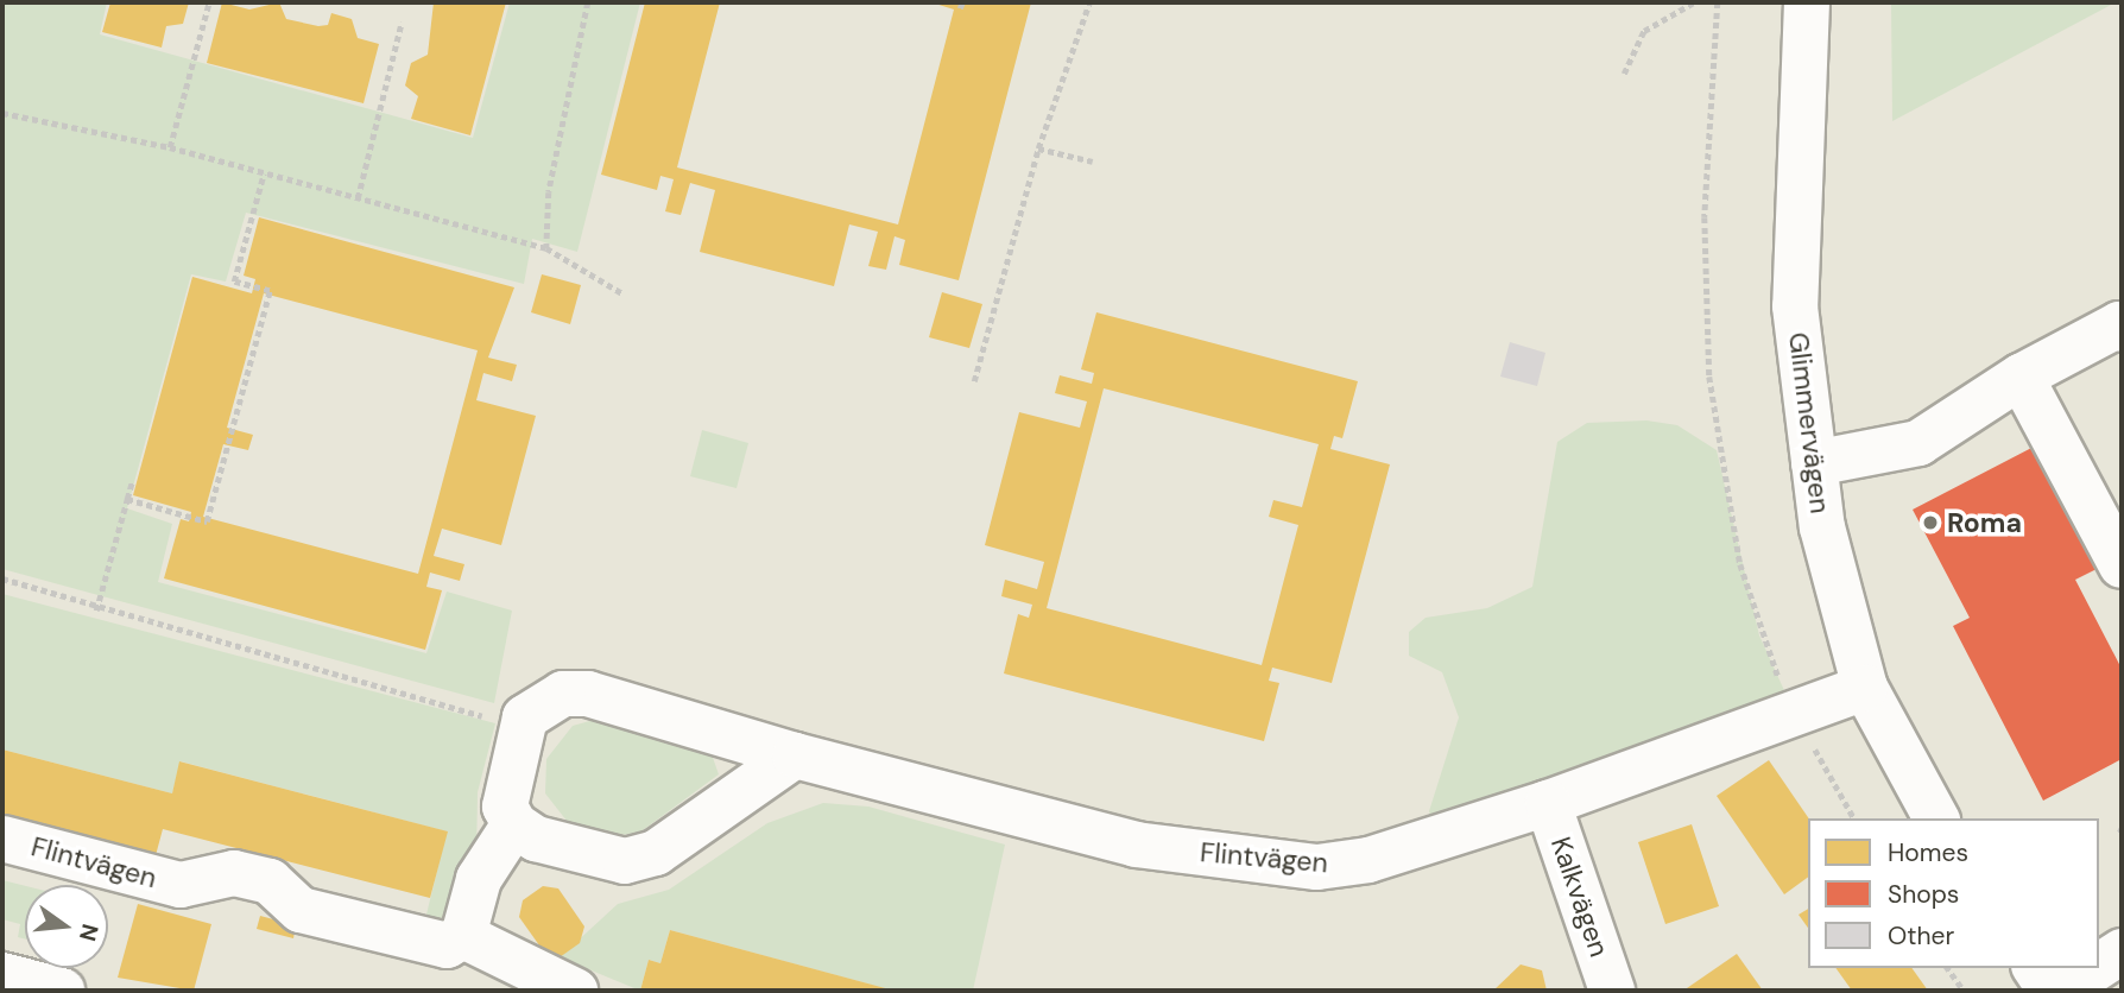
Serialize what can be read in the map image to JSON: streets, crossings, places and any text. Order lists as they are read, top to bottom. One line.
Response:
{"streets":{"street":["Glimmervägen","Flintvägen","Kalkvägen"]},"crossings":[["Glimmervägen","Flintvägen"],["Flintvägen","Kalkvägen"]],"places":["Roma"],"legend":["Homes","Shops","Other"],"north":"right"}
